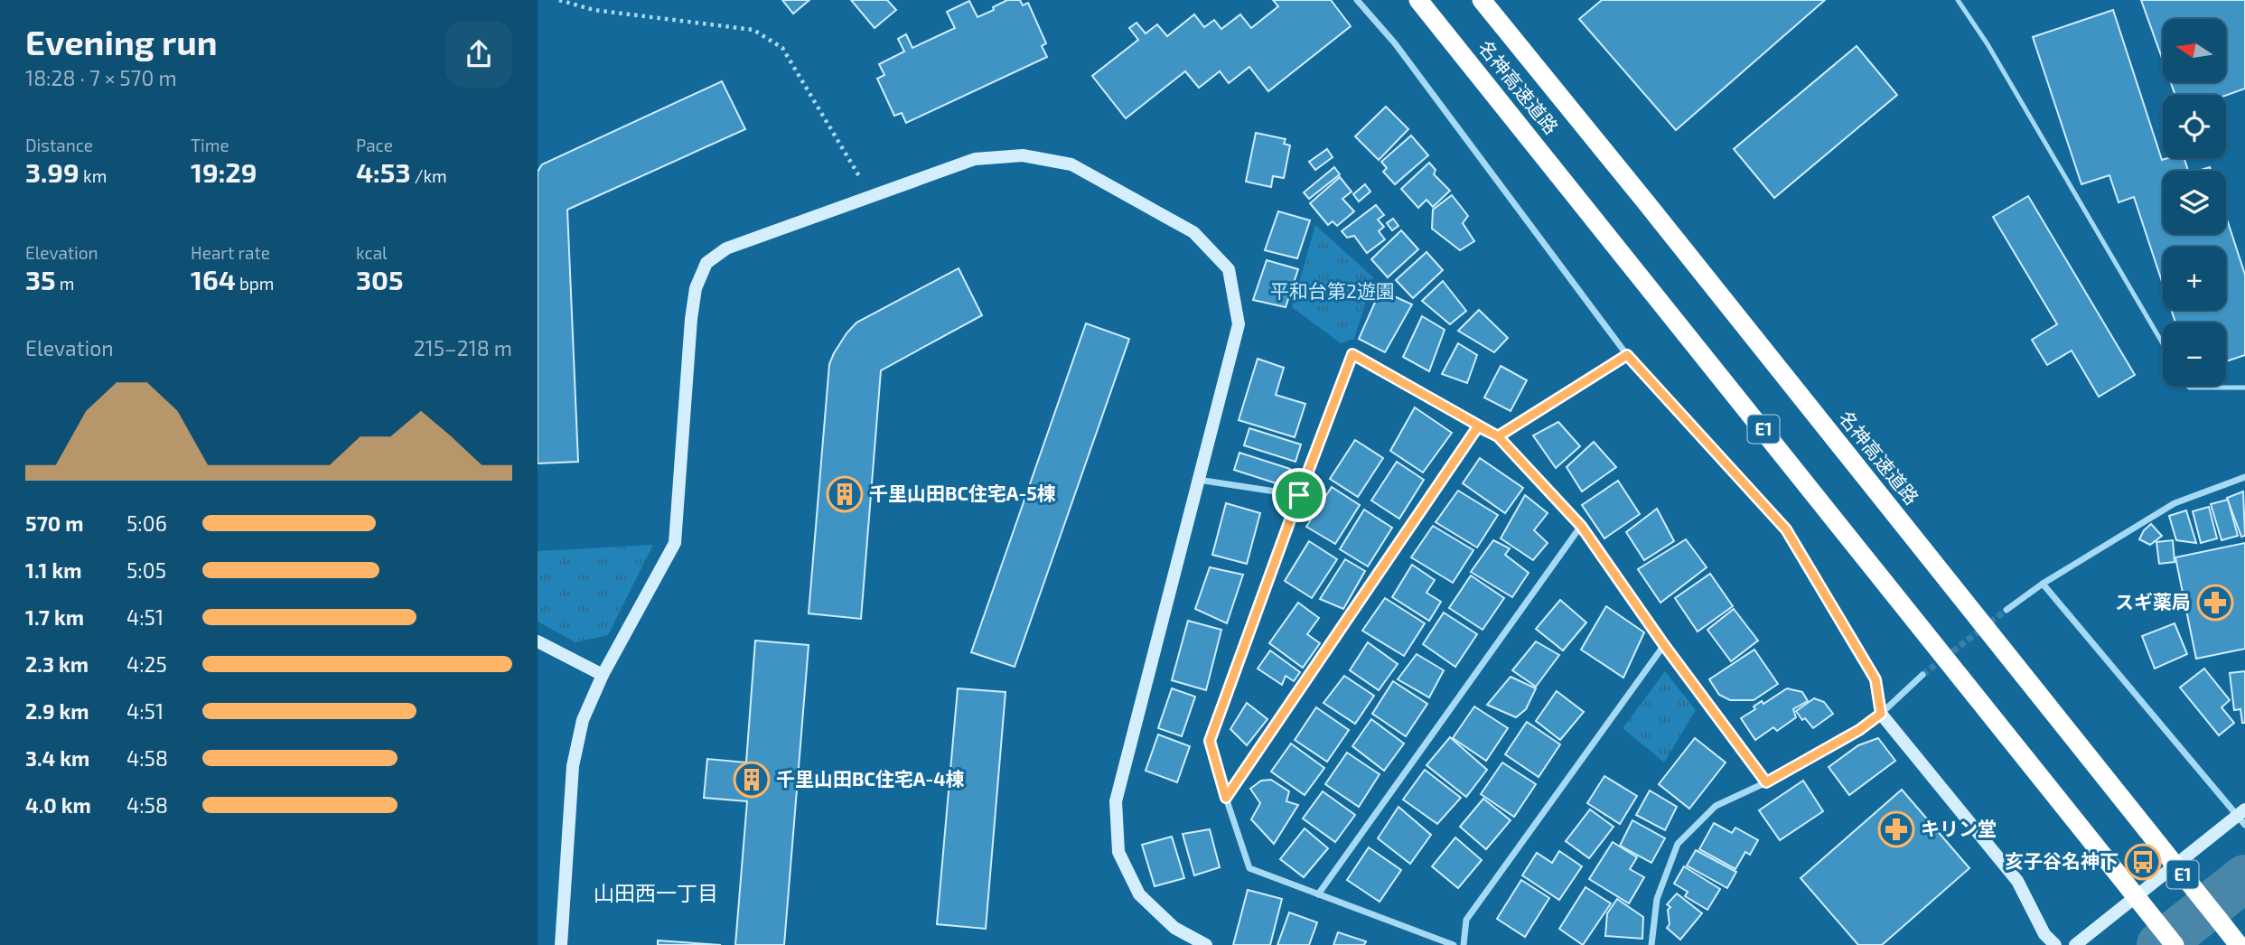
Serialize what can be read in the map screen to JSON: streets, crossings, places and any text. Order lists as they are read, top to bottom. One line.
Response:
{"streets":{"highway":["名神高速道路","E1"]},"districts":["山田西一丁目"],"parks":["平和台第2遊園"],"places":{"building":["千里山田BC住宅A-5棟","千里山田BC住宅A-4棟"],"pharmacy":["スギ薬局","キリン堂"],"bus stop":["亥子谷名神下"]},"north":"left","page":{"heading":["Evening run","18:28 · 7 × 570 m"],"map_buttons":["+","−"],"stats":[["Distance","3.99 km"],["Time","19:29"],["Pace","4:53 /km"],["Elevation","35 m"],["Heart rate","164 bpm"],["kcal","305"]],"chart":["Elevation","215–218 m"],"list":[{"name":"570 m","note":"5:06"},{"name":"1.1 km","note":"5:05"},{"name":"1.7 km","note":"4:51"},{"name":"2.3 km","note":"4:25"},{"name":"2.9 km","note":"4:51"},{"name":"3.4 km","note":"4:58"},{"name":"4.0 km","note":"4:58"}]}}
